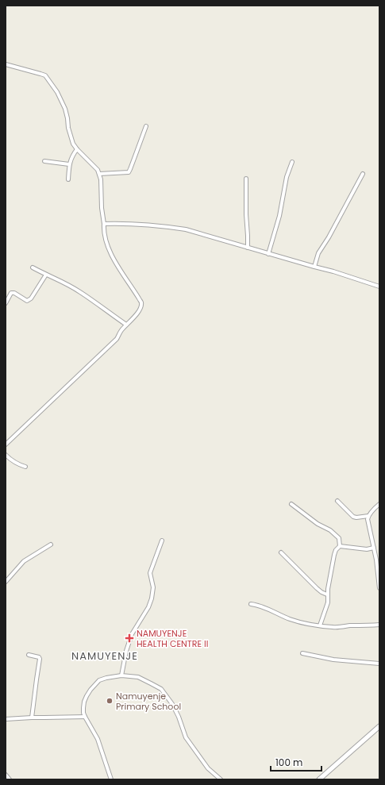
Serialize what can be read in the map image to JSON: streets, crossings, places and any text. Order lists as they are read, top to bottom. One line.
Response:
{"districts":["NAMUYENJE"],"places":{"health":["NAMUYENJE HEALTH CENTRE II"],"other":["Namuyenje Primary School"]},"scale_bar":"100 m"}
